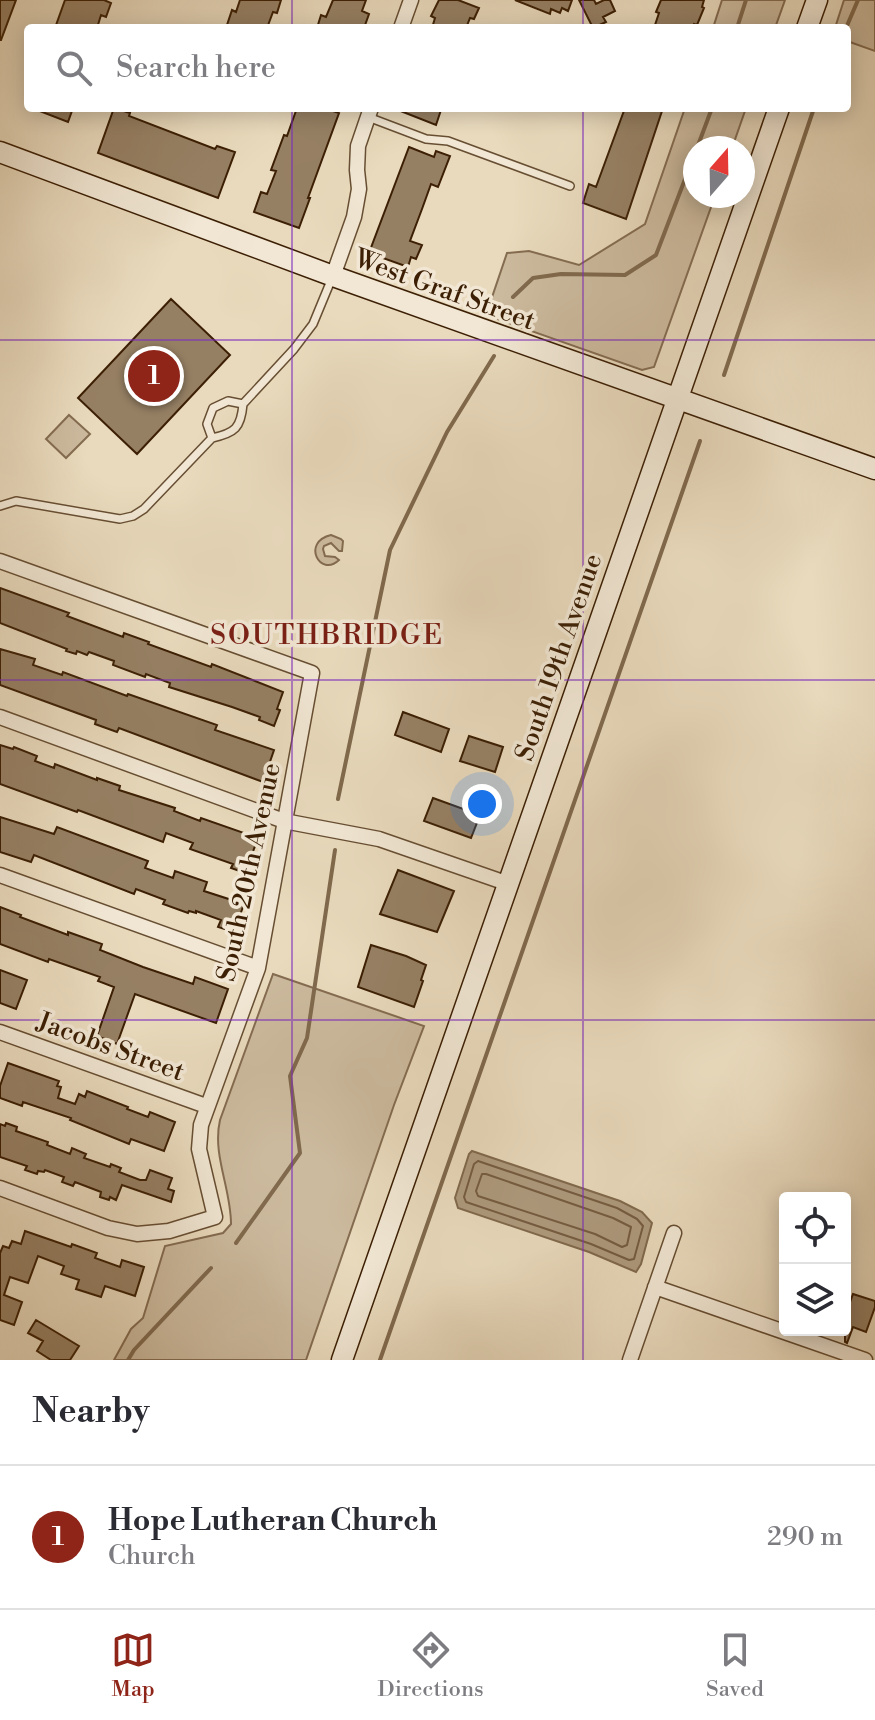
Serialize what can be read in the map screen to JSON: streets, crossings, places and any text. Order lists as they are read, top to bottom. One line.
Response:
{"streets":{"main road":["West Graf Street","South 19th Avenue"],"street":["South 20th Avenue","Jacobs Street"]},"crossings":[["West Graf Street","South 19th Avenue"],["South 20th Avenue","Jacobs Street"]],"districts":["SOUTHBRIDGE"],"north":"top","page":{"search":"Search here","pins":"1","heading":"Nearby","list":[{"mark":"1","name":"Hope Lutheran Church","note":"Church","value":"290 m"}],"nav":["Map","Directions","Saved"]}}
